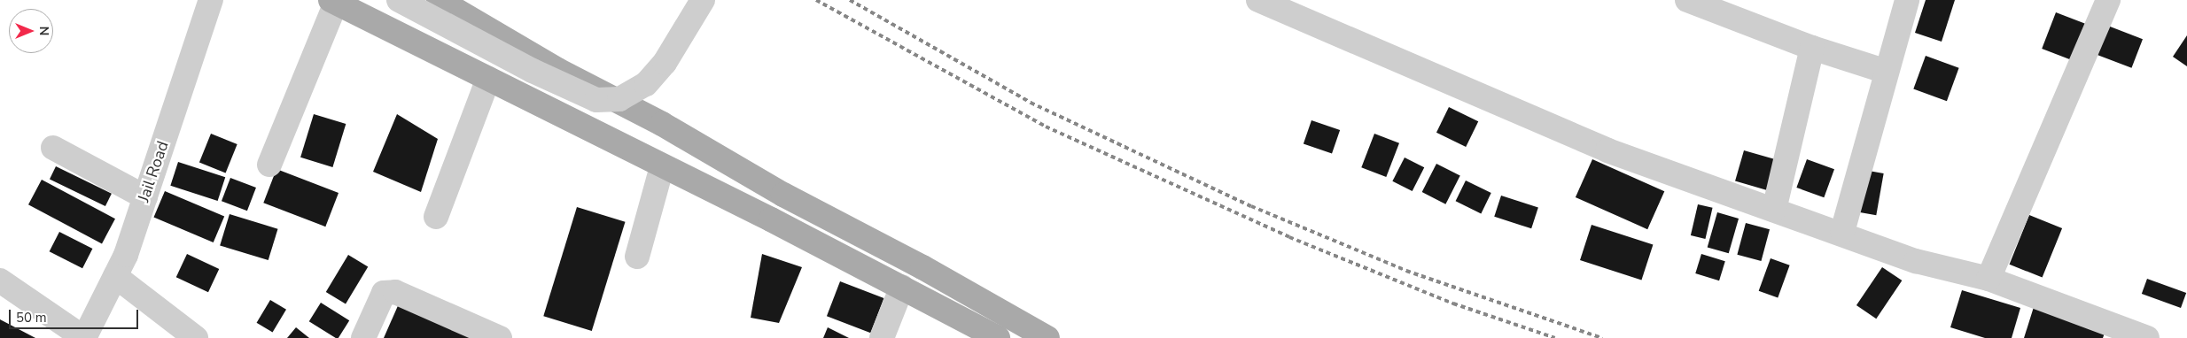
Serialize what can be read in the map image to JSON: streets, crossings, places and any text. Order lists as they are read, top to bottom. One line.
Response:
{"streets":{"street":["Jail Road"]},"scale_bar":"50 m","north":"right"}
